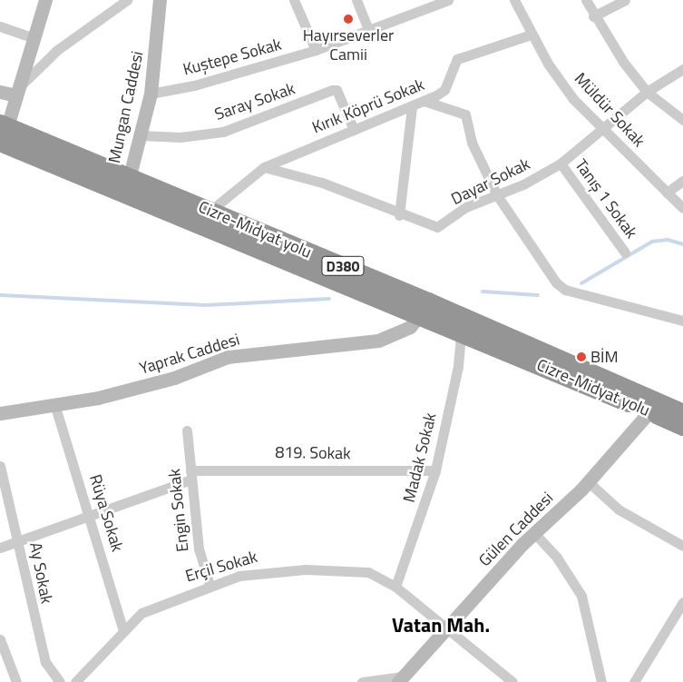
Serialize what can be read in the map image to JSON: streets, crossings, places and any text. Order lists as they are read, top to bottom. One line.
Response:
{"streets":{"highway":["Cizre-Midyat yolu","D380"],"street":["Kuştepe Sokak","Saray Sokak","Kırık Köprü Sokak","Mungan Caddesi","Müldür Sokak","Dayar Sokak","Tanış 1 Sokak","Yaprak Caddesi","819. Sokak","Madak Sokak","Engin Sokak","Rüya Sokak","Gülen Caddesi","Erçil Sokak","Ay Sokak"]},"crossings":[["Kuştepe Sokak","Mungan Caddesi"],["Saray Sokak","Kırık Köprü Sokak"],["Saray Sokak","Mungan Caddesi"],["Kırık Köprü Sokak","Müldür Sokak"],["Kırık Köprü Sokak","Dayar Sokak"],["Kırık Köprü Sokak","Cizre-Midyat yolu"],["Mungan Caddesi","Cizre-Midyat yolu"],["Müldür Sokak","Dayar Sokak"],["Dayar Sokak","Tanış 1 Sokak"],["Cizre-Midyat yolu","Yaprak Caddesi"],["Cizre-Midyat yolu","Madak Sokak"],["Cizre-Midyat yolu","Gülen Caddesi"],["Yaprak Caddesi","Rüya Sokak"],["819. Sokak","Madak Sokak"],["819. Sokak","Engin Sokak"],["Madak Sokak","Erçil Sokak"],["Engin Sokak","Erçil Sokak"],["Rüya Sokak","Erçil Sokak"],["Gülen Caddesi","Erçil Sokak"]],"districts":["Vatan Mah."],"places":["Hayırseverler Camii","BİM"]}
